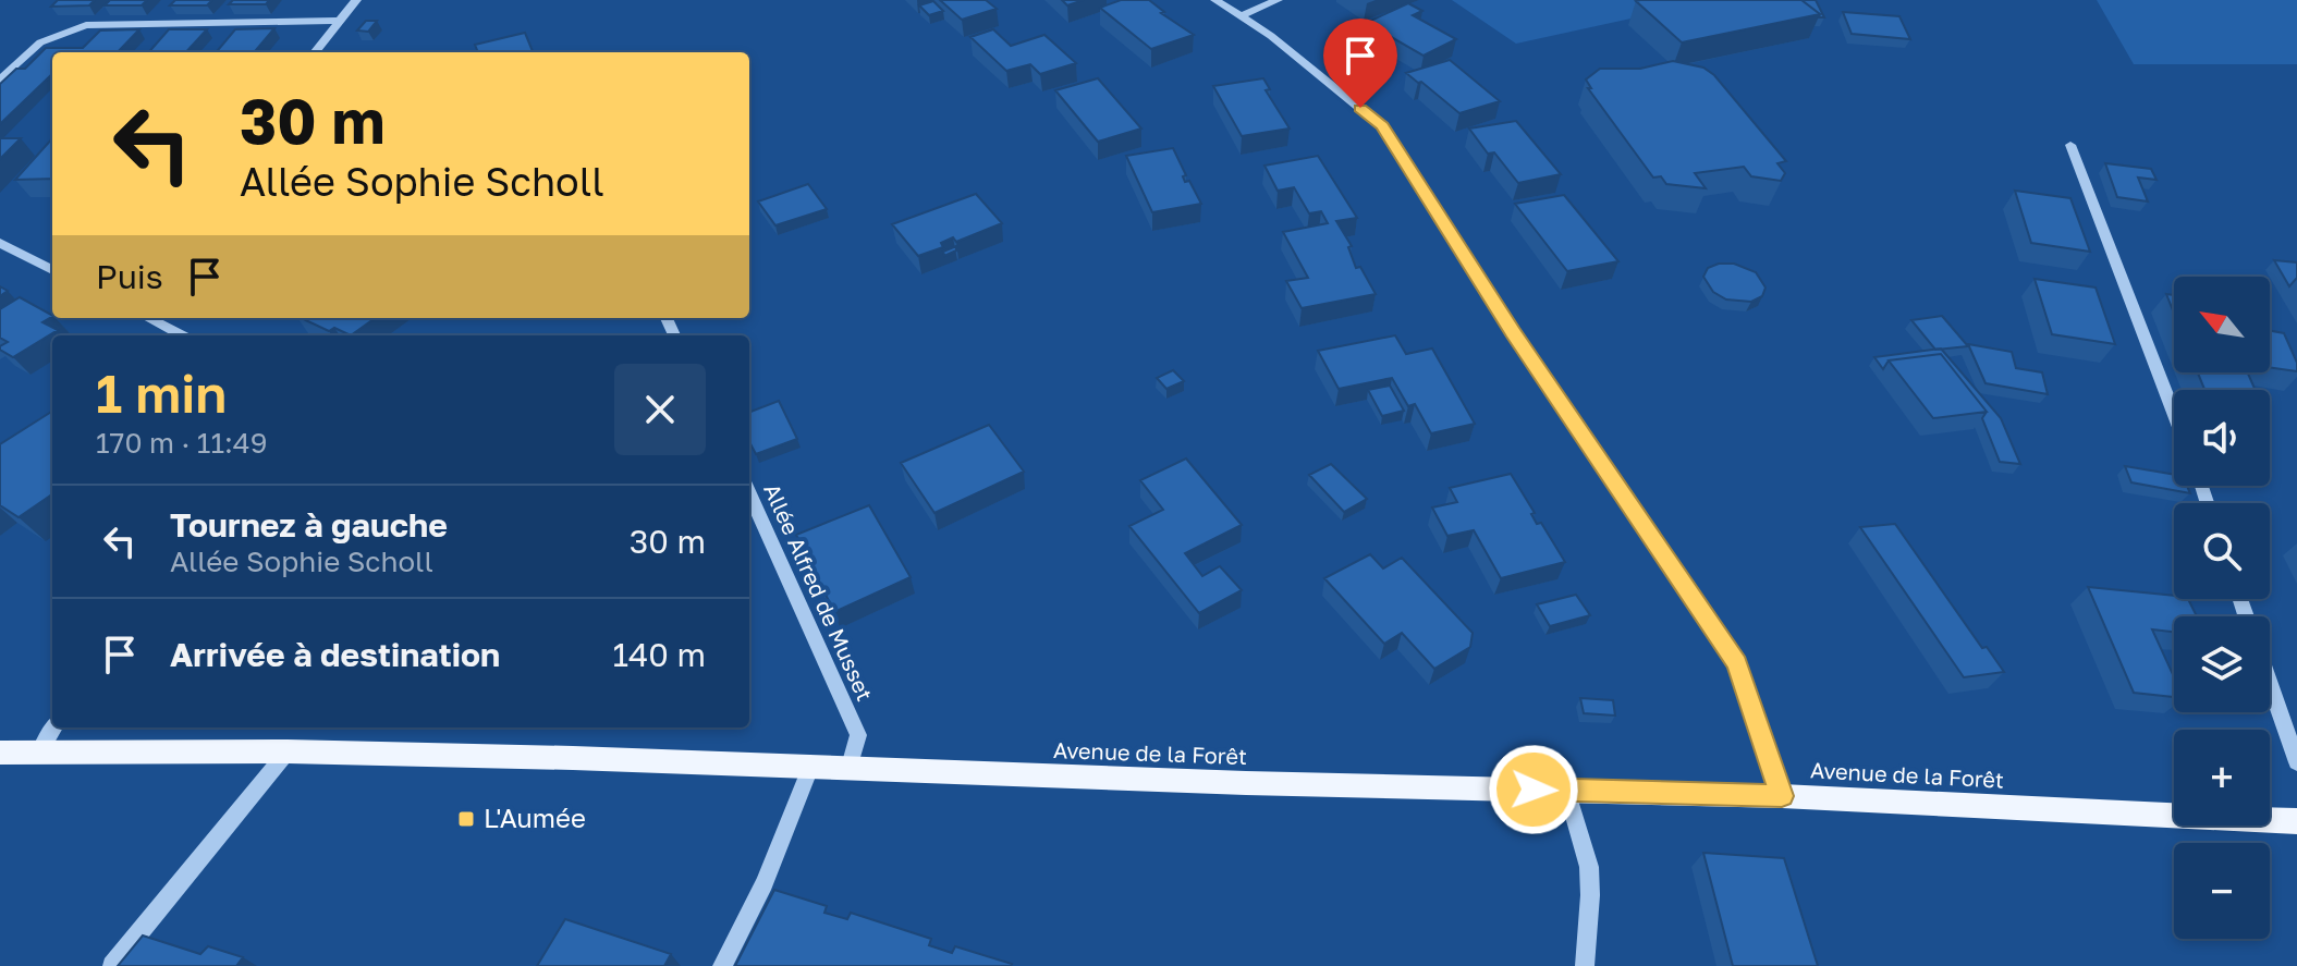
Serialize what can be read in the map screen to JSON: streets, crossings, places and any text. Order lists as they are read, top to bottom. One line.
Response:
{"streets":{"main road":["Avenue de la Forêt"],"street":["Allée Alfred de Musset"]},"crossings":[["Allée Alfred de Musset","Avenue de la Forêt"]],"places":{"transit":["L'Aumée"]},"north":"top left","page":{"turn":["30 m","Allée Sophie Scholl"],"then":"Puis","map_buttons":["+","−"],"heading":["1 min","170 m · 11:49"],"list":[{"name":"Tournez à gauche","note":"Allée Sophie Scholl","value":"30 m"},{"name":"Arrivée à destination","value":"140 m"}]}}
